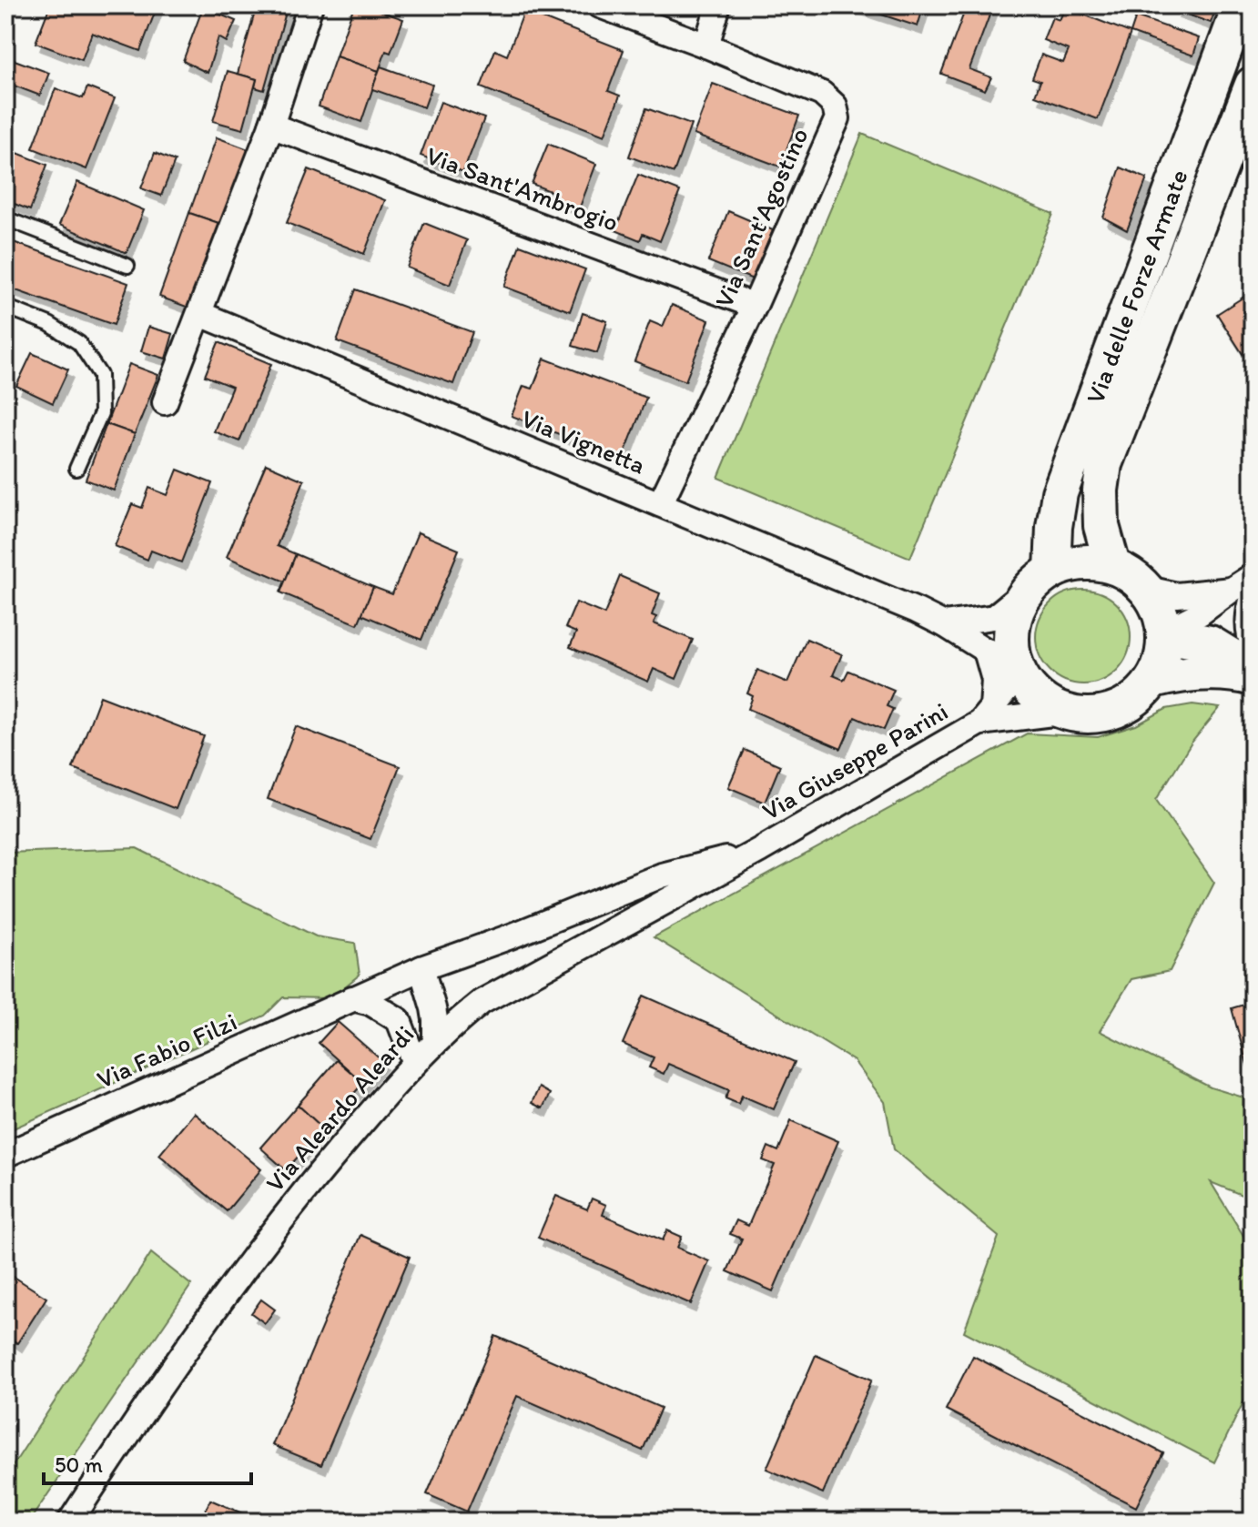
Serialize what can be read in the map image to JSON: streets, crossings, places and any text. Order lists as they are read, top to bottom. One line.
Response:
{"streets":{"street":["Via Sant'Ambrogio","Via Sant'Agostino","Via delle Forze Armate","Via Vignetta","Via Giuseppe Parini","Via Fabio Filzi","Via Aleardo Aleardi"]},"crossings":[["Via Sant'Ambrogio","Via Sant'Agostino"],["Via Sant'Agostino","Via Vignetta"],["Via delle Forze Armate","Via Vignetta"],["Via delle Forze Armate","Via Giuseppe Parini"],["Via Vignetta","Via Giuseppe Parini"],["Via Giuseppe Parini","Via Fabio Filzi"],["Via Giuseppe Parini","Via Aleardo Aleardi"],["Via Fabio Filzi","Via Aleardo Aleardi"]],"scale_bar":"50 m"}
